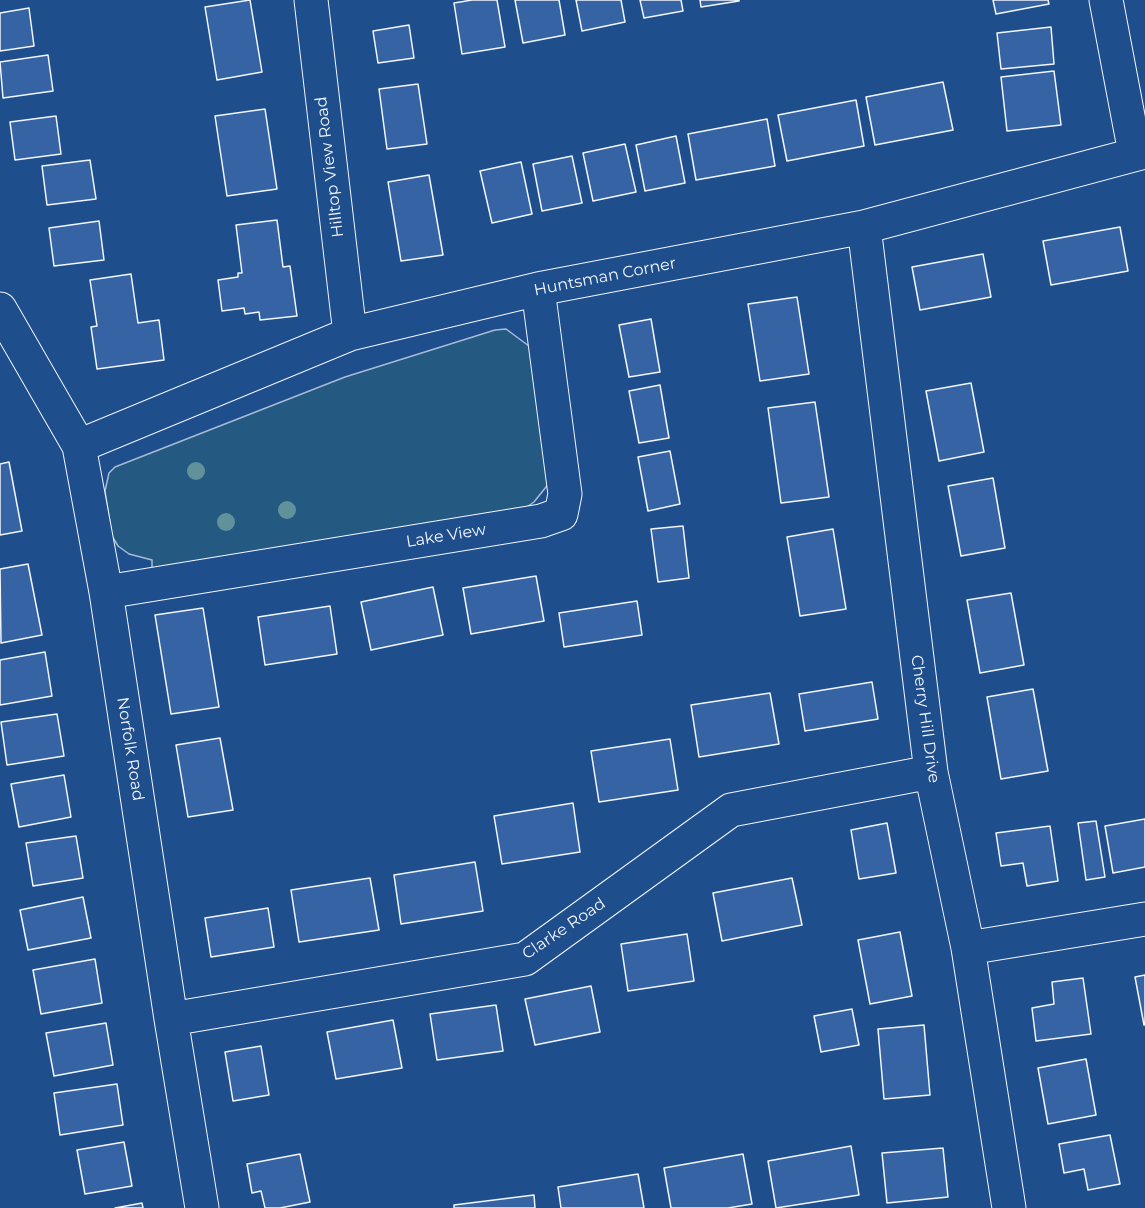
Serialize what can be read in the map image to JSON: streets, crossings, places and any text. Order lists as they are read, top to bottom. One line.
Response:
{"streets":{"street":["Hilltop View Road","Huntsman Corner","Lake View","Cherry Hill Drive","Norfolk Road","Clarke Road"]},"crossings":[["Hilltop View Road","Huntsman Corner"],["Huntsman Corner","Lake View"],["Huntsman Corner","Cherry Hill Drive"],["Huntsman Corner","Norfolk Road"],["Lake View","Norfolk Road"],["Cherry Hill Drive","Clarke Road"],["Norfolk Road","Clarke Road"]]}
